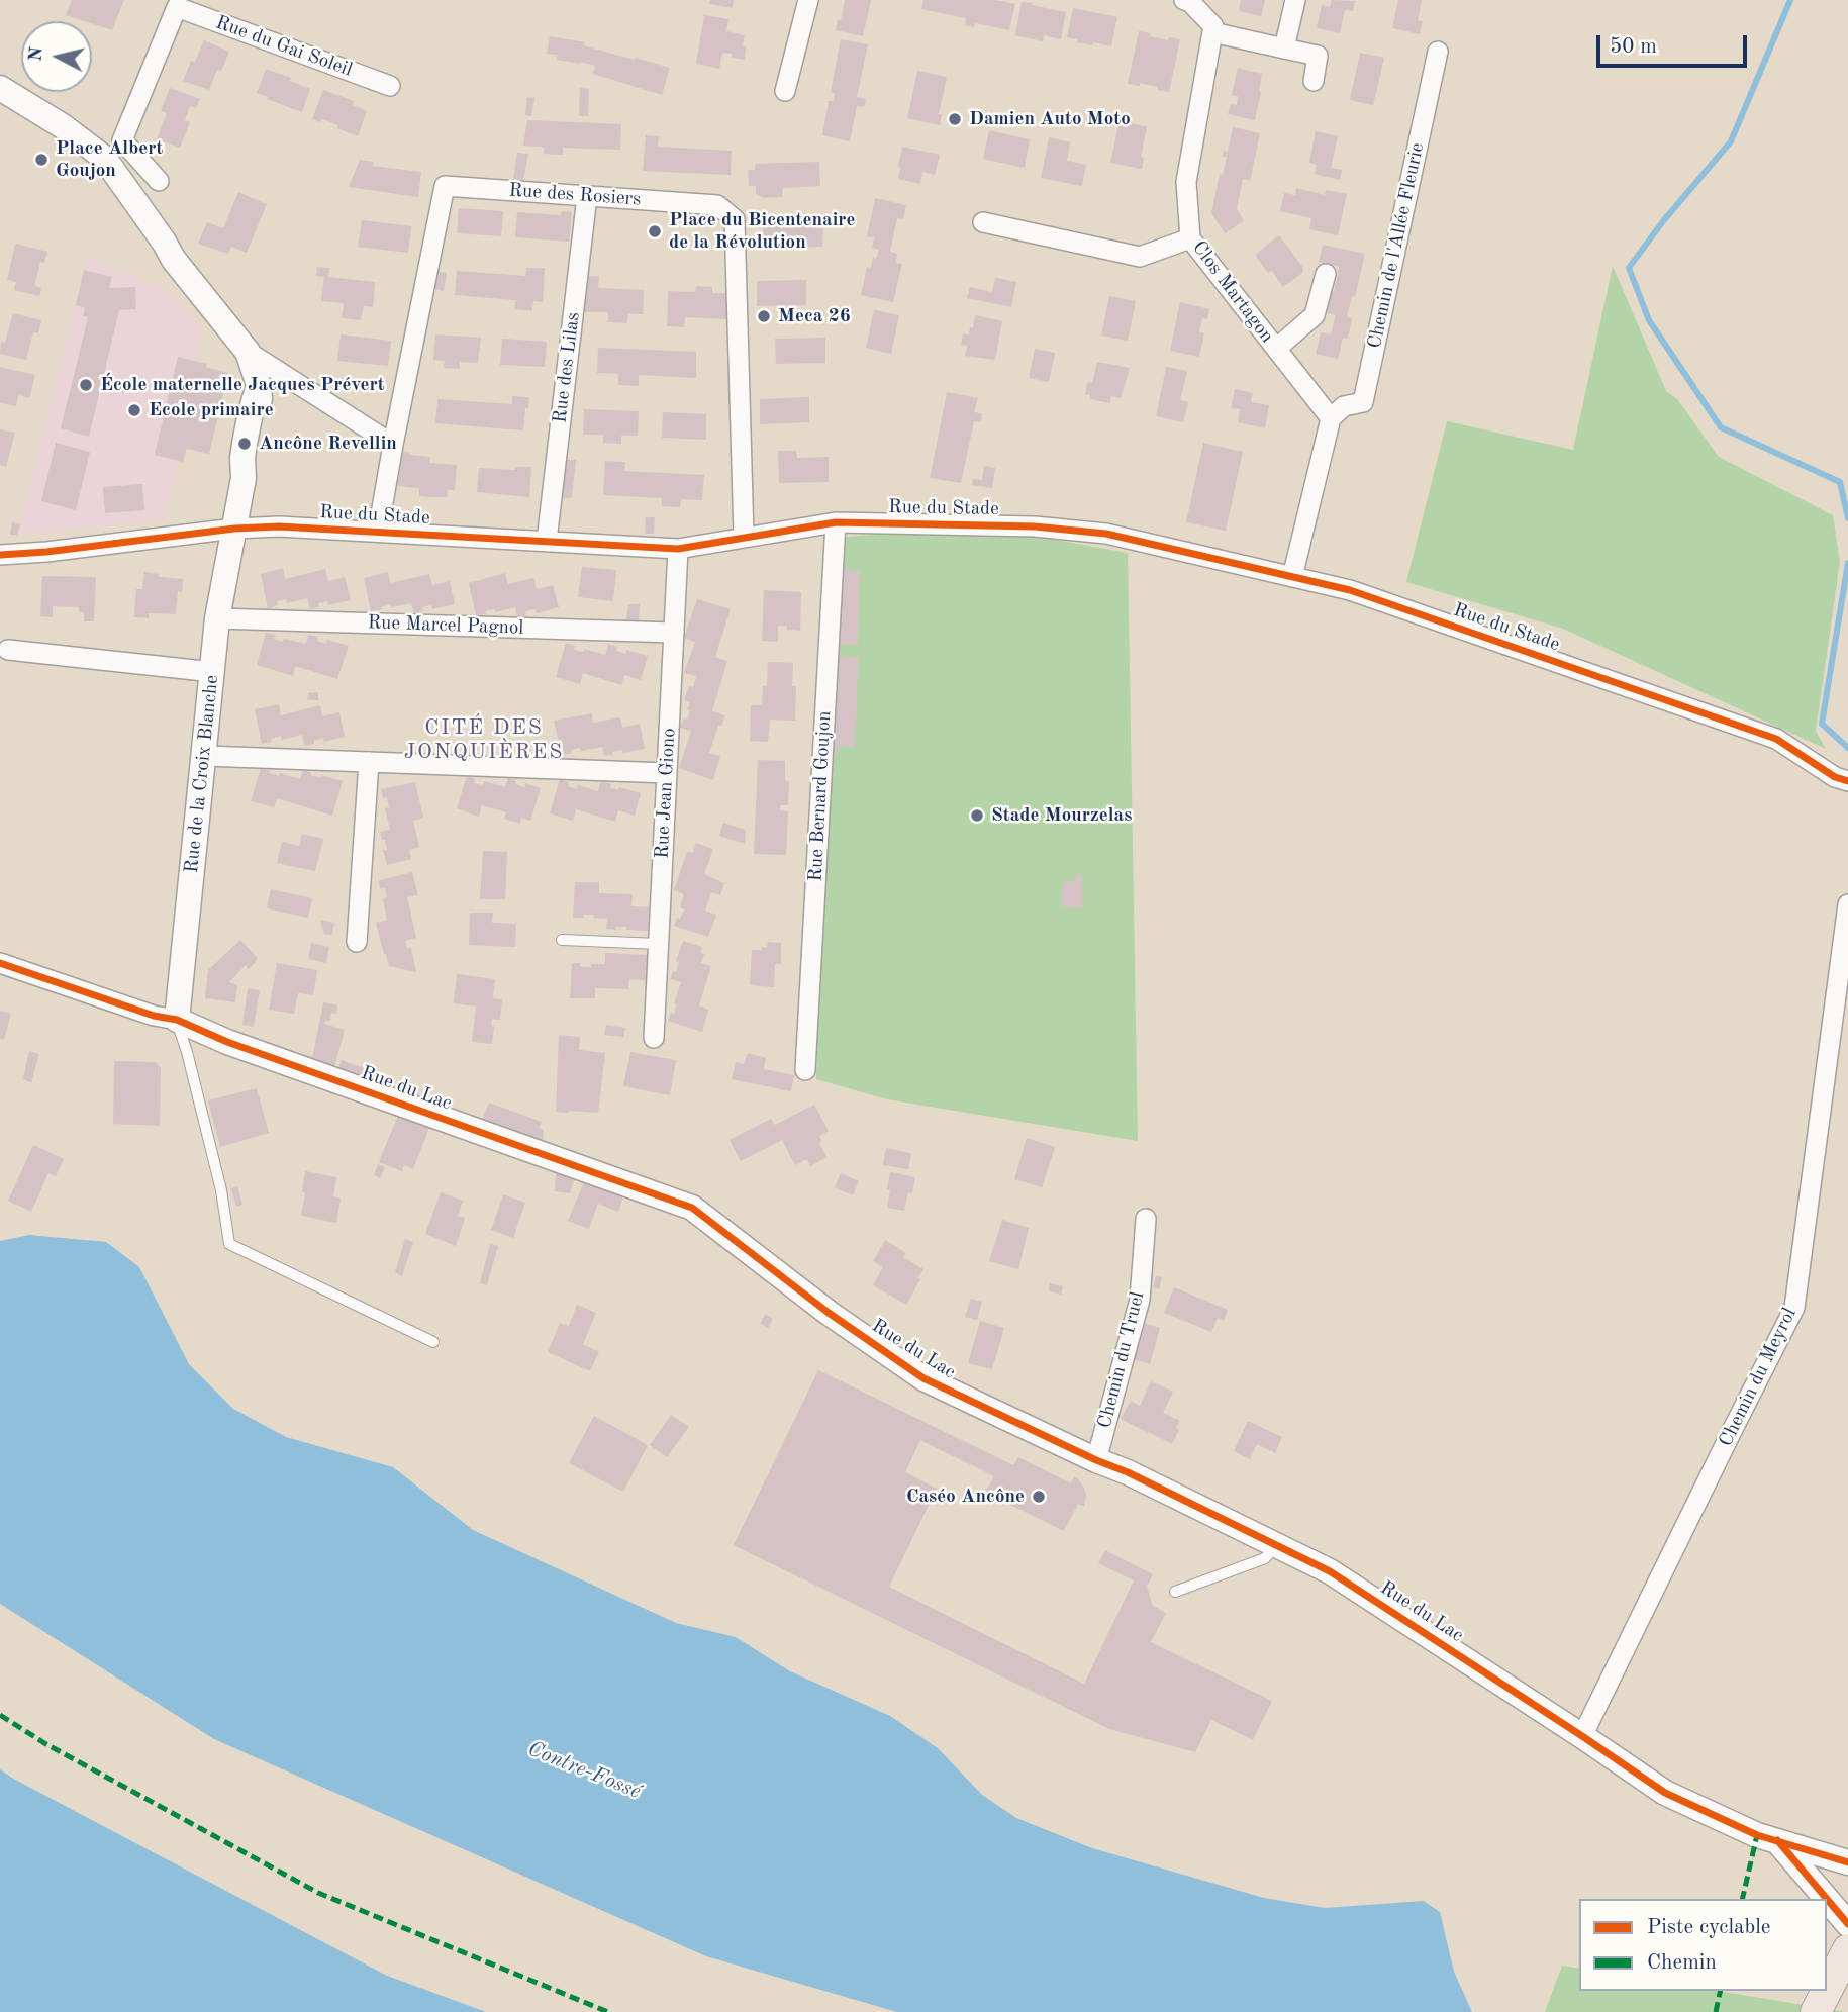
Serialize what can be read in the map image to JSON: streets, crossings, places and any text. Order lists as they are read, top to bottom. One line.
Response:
{"streets":{"street":["Rue du Gai Soleil","Rue des Rosiers","Chemin de l'Allée Fleurie","Clos Martagon","Rue des Lilas","Rue du Stade","Rue Marcel Pagnol","Rue de la Croix Blanche","Rue Jean Giono","Rue Bernard Goujon","Rue du Lac","Chemin du Truel","Chemin du Meyrol"]},"crossings":[["Rue des Rosiers","Rue des Lilas"],["Rue des Rosiers","Rue du Stade"],["Chemin de l'Allée Fleurie","Clos Martagon"],["Rue des Lilas","Rue du Stade"],["Rue du Stade","Rue de la Croix Blanche"],["Rue du Stade","Rue Jean Giono"],["Rue du Stade","Rue Bernard Goujon"],["Rue Marcel Pagnol","Rue de la Croix Blanche"],["Rue Marcel Pagnol","Rue Jean Giono"],["Rue de la Croix Blanche","Rue du Lac"],["Rue du Lac","Chemin du Truel"],["Rue du Lac","Chemin du Meyrol"]],"districts":["CITÉ DES JONQUIÈRES"],"water":["Contre-Fossé"],"places":["Damien Auto Moto","Place Albert Goujon","Place du Bicentenaire de la Révolution","Meca 26","École maternelle Jacques Prévert","Ecole primaire","Ancône Revellin","Stade Mourzelas","Caséo Ancône"],"legend":["Piste cyclable","Chemin"],"scale_bar":"50 m","north":"left"}
